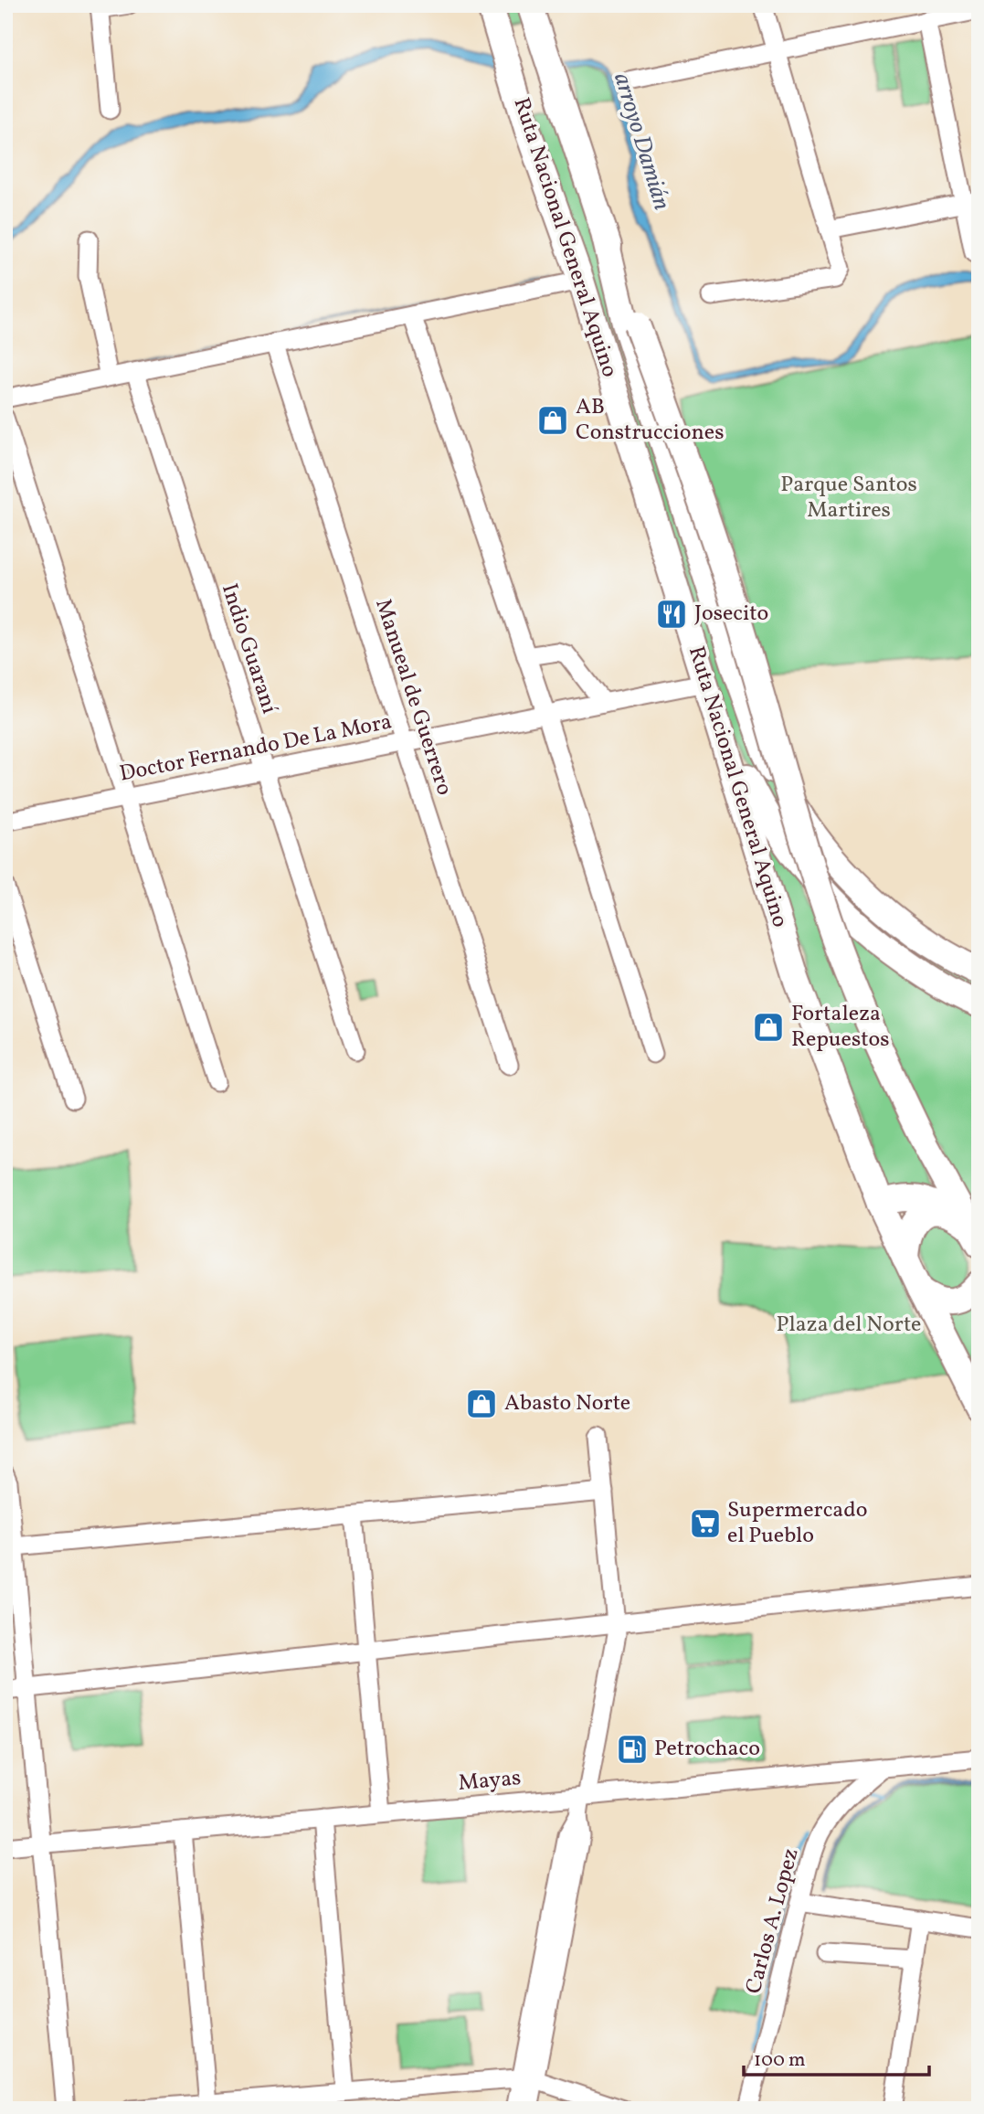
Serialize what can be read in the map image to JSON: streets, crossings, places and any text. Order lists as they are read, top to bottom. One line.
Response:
{"streets":{"highway":["Ruta Nacional General Aquino"],"street":["Indio Guaraní","Manueal de Guerrero","Doctor Fernando De La Mora","Mayas","Carlos A. Lopez"]},"crossings":[["Ruta Nacional General Aquino","Doctor Fernando De La Mora"],["Indio Guaraní","Doctor Fernando De La Mora"],["Manueal de Guerrero","Doctor Fernando De La Mora"],["Mayas","Carlos A. Lopez"]],"water":["arroyo Damián"],"parks":["Parque Santos Martires","Plaza del Norte"],"places":{"shop":["AB Construcciones","Fortaleza Repuestos","Abasto Norte"],"restaurant":["Josecito"],"supermarket":["Supermercado el Pueblo"],"fuel station":["Petrochaco"]},"scale_bar":"100 m"}
